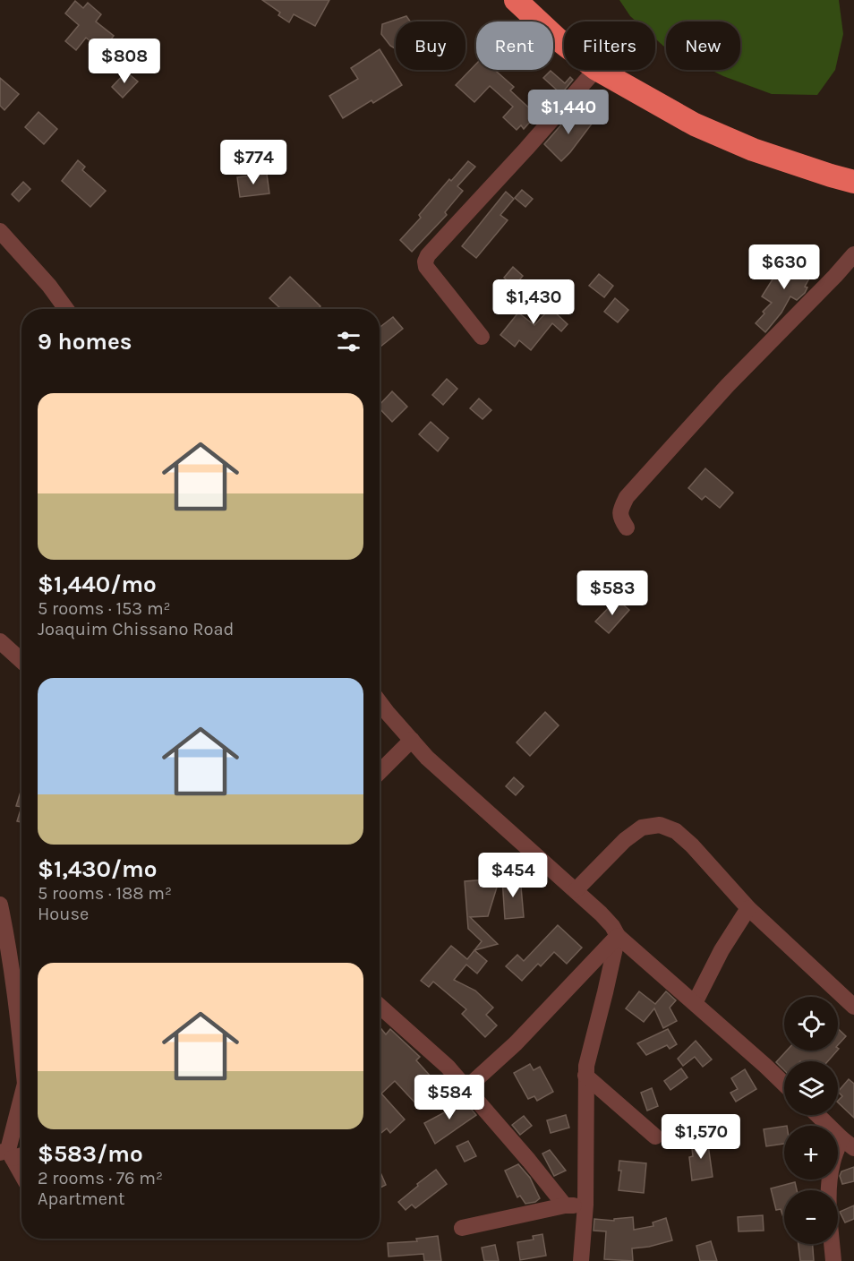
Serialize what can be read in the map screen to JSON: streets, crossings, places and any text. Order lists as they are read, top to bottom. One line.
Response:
{"page":{"chip":["Buy","Rent","Filters","New"],"price":["$808","$1,440","$774","$630","$1,430","$583","$454","$584","$1,570"],"heading":"9 homes","list":[{"name":"$1,440/mo","note":"5 rooms · 153 m² · Joaquim Chissano Road"},{"name":"$1,430/mo","note":"5 rooms · 188 m² · House"},{"name":"$583/mo","note":"2 rooms · 76 m² · Apartment"}],"map_buttons":["+","−"]}}
